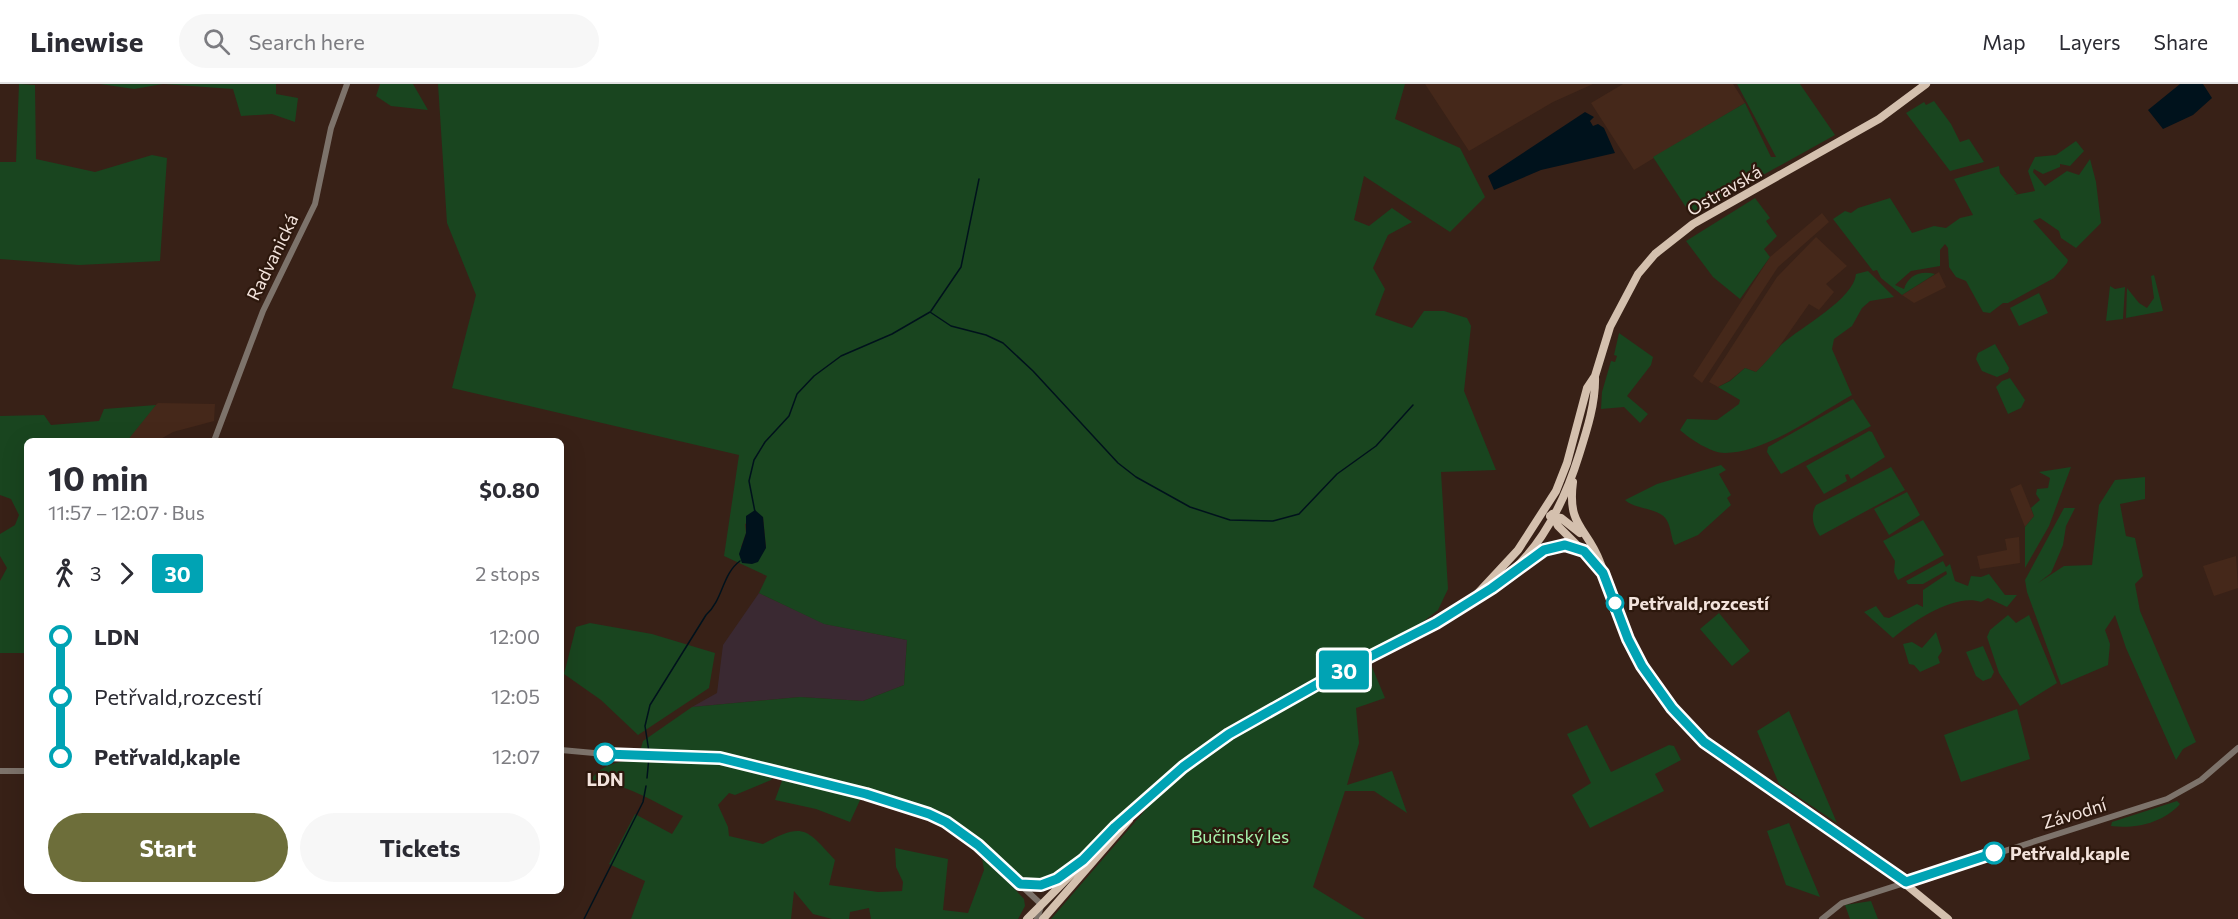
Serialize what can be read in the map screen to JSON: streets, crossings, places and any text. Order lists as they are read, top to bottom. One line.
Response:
{"streets":{"main road":["Ostravská"],"street":["Radvanická","Závodní"]},"parks":["Bučinský les"],"places":["Petřvald,rozcestí","LDN","Petřvald,kaple"],"lines":["bus line 30"],"page":{"header":"Linewise","search":"Search here","nav":["Map","Layers","Share"],"on_map":"30","heading":["10 min","11:57 – 12:07 · Bus","$0.80"],"legs":["3","30","2 stops"],"list":[{"name":"LDN","value":"12:00"},{"name":"Petřvald,rozcestí","value":"12:05"},{"name":"Petřvald,kaple","value":"12:07"}],"buttons":["Start","Tickets"]}}
